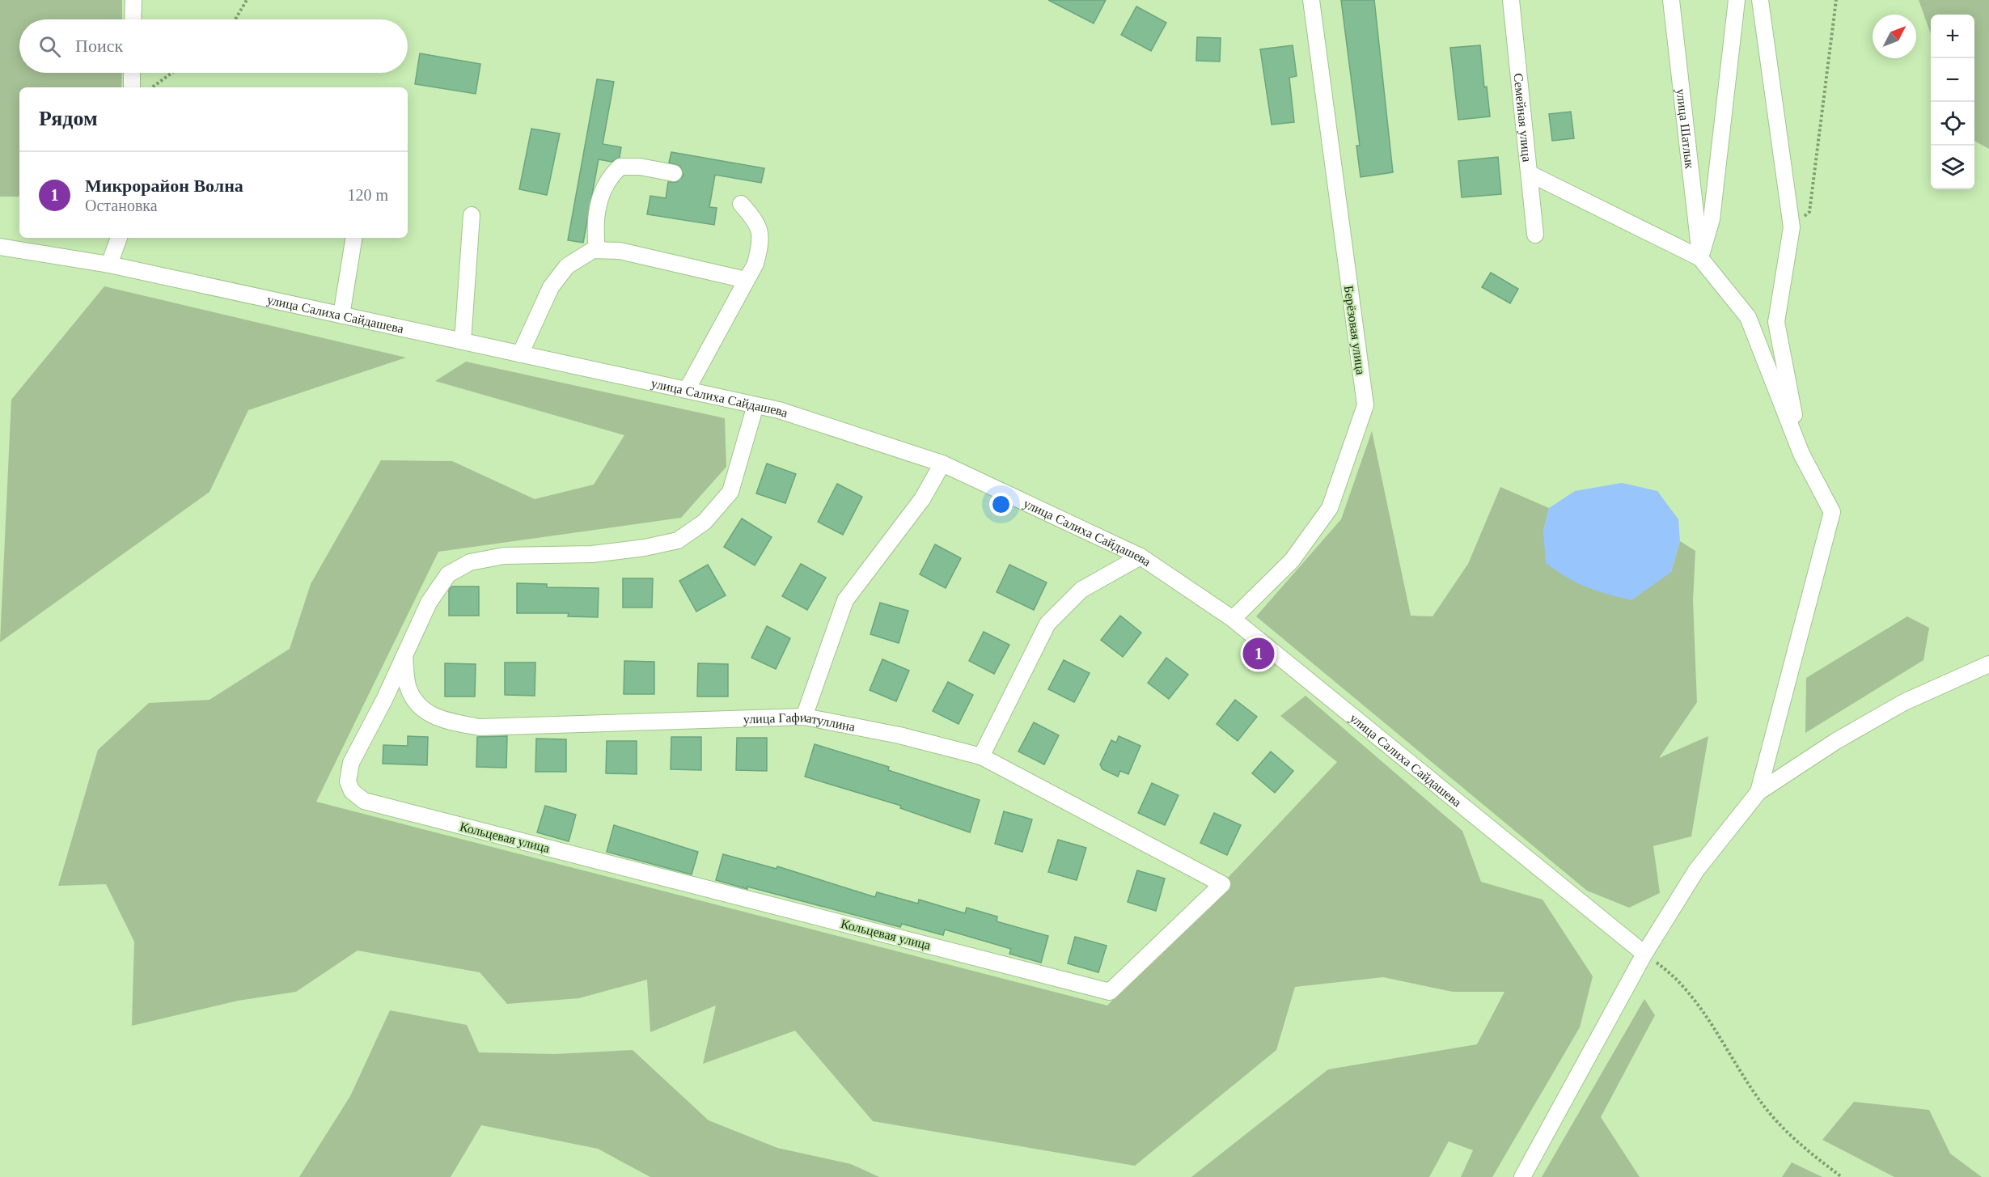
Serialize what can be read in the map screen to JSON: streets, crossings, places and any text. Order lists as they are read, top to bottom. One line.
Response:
{"streets":{"street":["Семейная улица","улица Шатлык","улица Салиха Сайдашева","Берёзовая улица","улица Гафиатуллина","Кольцевая улица"]},"crossings":[["улица Салиха Сайдашева","Берёзовая улица"],["улица Салиха Сайдашева","Кольцевая улица"],["улица Гафиатуллина","Кольцевая улица"]],"north":"top right","page":{"map_buttons":["+","−"],"search":"Поиск","heading":"Рядом","list":[{"mark":"1","name":"Микрорайон Волна","note":"Остановка","value":"120 m"}],"pins":"1"}}
